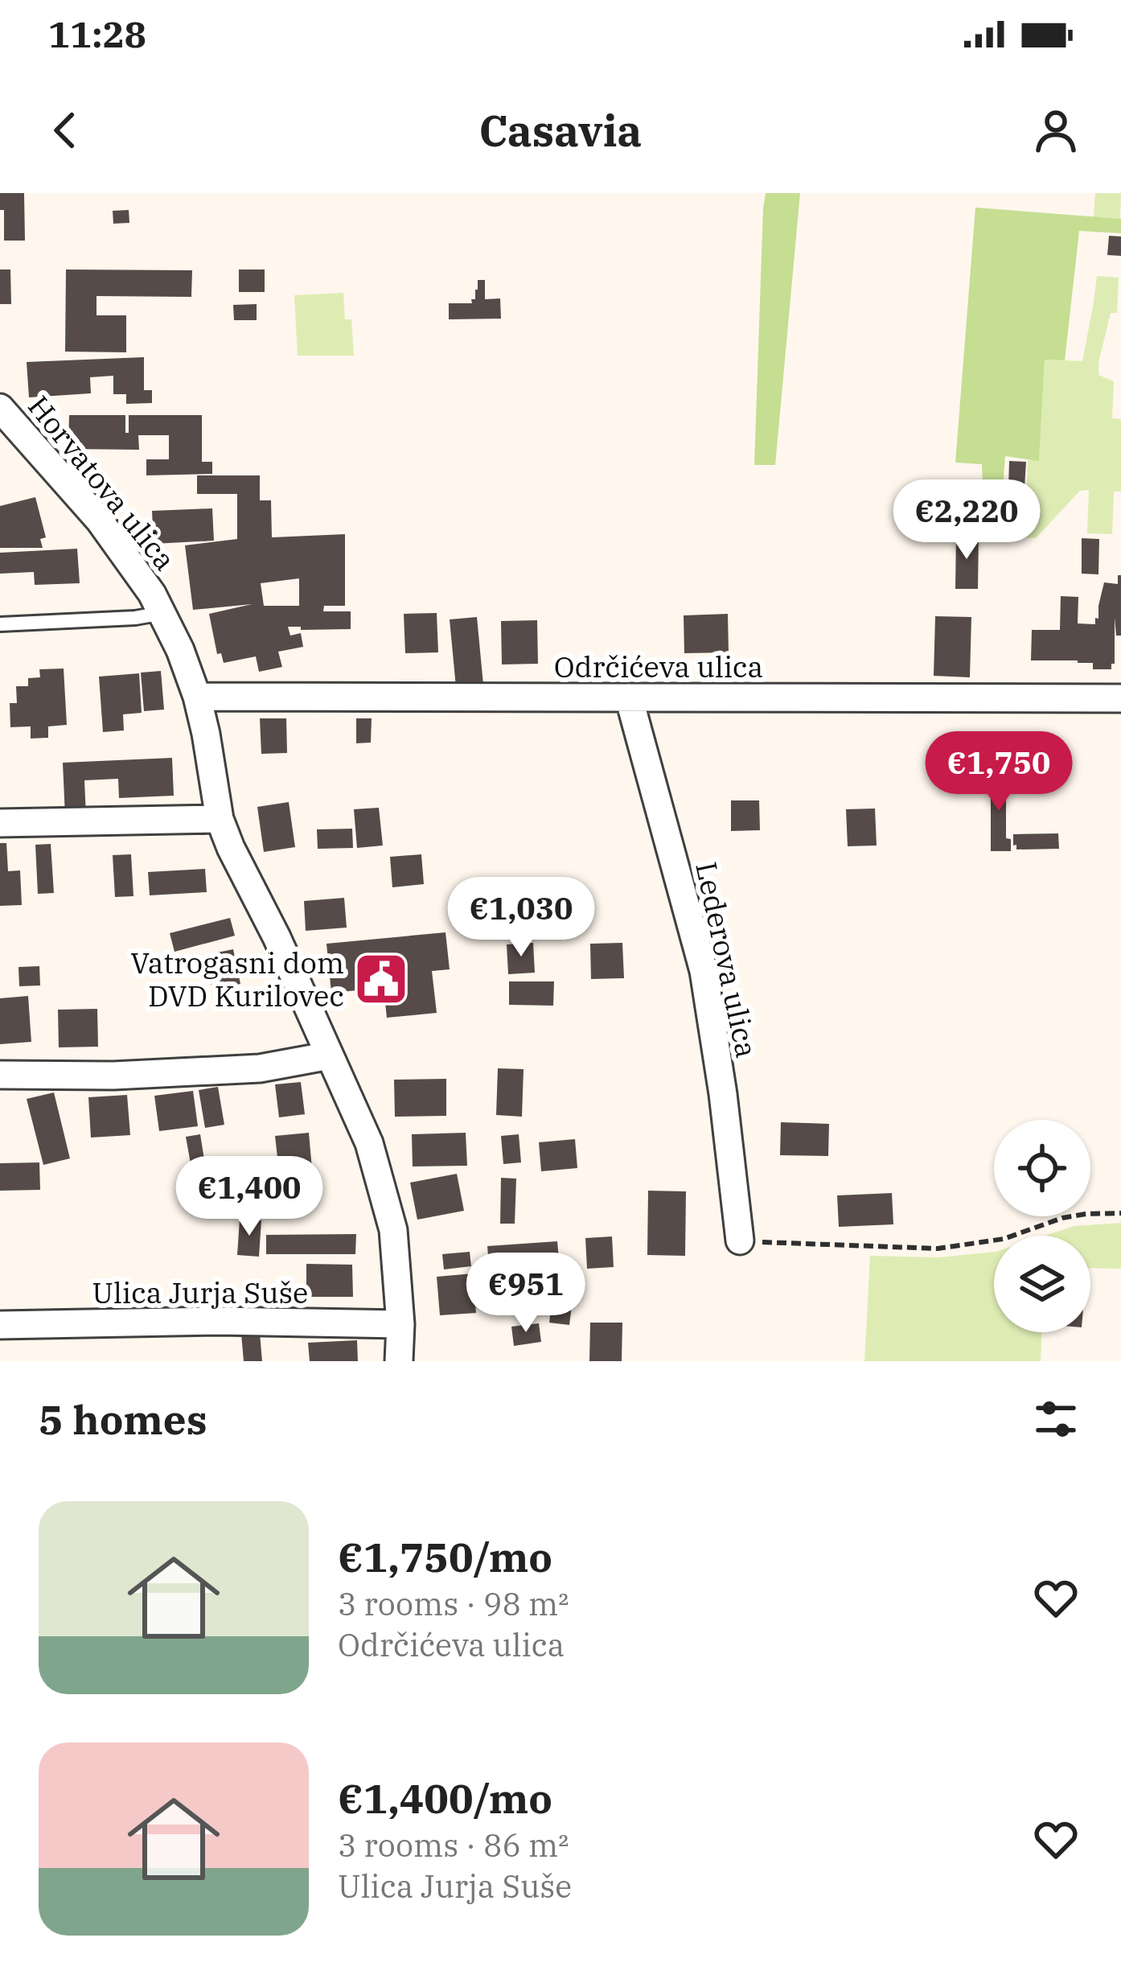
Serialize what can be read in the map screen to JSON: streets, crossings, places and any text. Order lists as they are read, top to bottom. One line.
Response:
{"streets":{"street":["Horvatova ulica","Odrčićeva ulica","Lederova ulica","Ulica Jurja Suše"]},"crossings":[["Horvatova ulica","Odrčićeva ulica"],["Horvatova ulica","Ulica Jurja Suše"],["Odrčićeva ulica","Lederova ulica"]],"places":{"public building":["Vatrogasni dom DVD Kurilovec"]},"page":{"status":"11:28","header":"Casavia","price":["€2,220","€1,750","€1,030","€1,400","€951"],"heading":"5 homes","list":[{"name":"€1,750/mo","note":"3 rooms · 98 m² · Odrčićeva ulica"},{"name":"€1,400/mo","note":"3 rooms · 86 m² · Ulica Jurja Suše"}]}}
